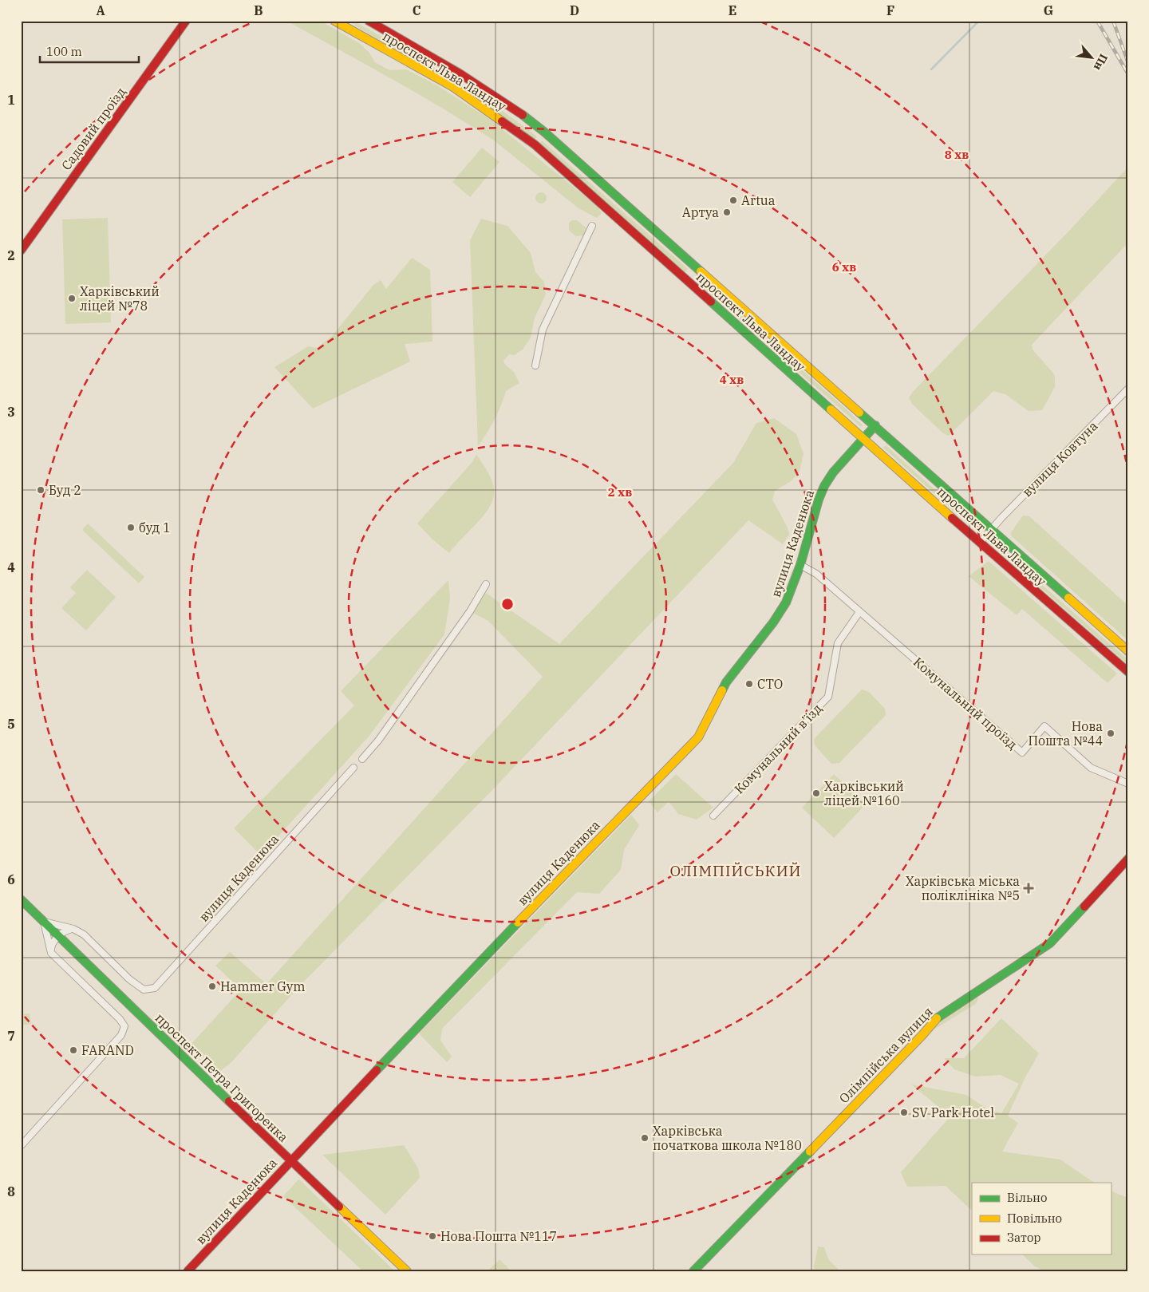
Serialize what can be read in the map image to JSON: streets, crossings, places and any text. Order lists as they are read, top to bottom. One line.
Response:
{"streets":{"main road":["проспект Льва Ландау","Садовий проїзд","вулиця Каденюка","Олімпійська вулиця","проспект Петра Григоренка"],"street":["вулиця Ковтуна","Комунальний проїзд","Комунальний в’їзд"]},"crossings":[["проспект Льва Ландау","вулиця Ковтуна"],["проспект Льва Ландау","вулиця Каденюка"],["вулиця Каденюка","проспект Петра Григоренка"],["Комунальний проїзд","Комунальний в’їзд"]],"districts":["ОЛІМПІЙСЬКИЙ"],"places":{"other":["Artua","Артуа","Харківський ліцей №78","Буд 2","буд 1","СТО","Нова Пошта №44","Харківський ліцей №160","Hammer Gym","FARAND","SV Park Hotel","Харківська початкова школа №180","Нова Пошта №117"],"health":["Харківська міська поліклініка №5"]},"legend":["Вільно","Повільно","Затор"],"scale_bar":"100 m","north":"bottom right","grid":{"columns":["A","B","C","D","E","F","G"],"rows":["1","2","3","4","5","6","7","8"]},"rings":["8 хв","6 хв","4 хв","2 хв"]}
